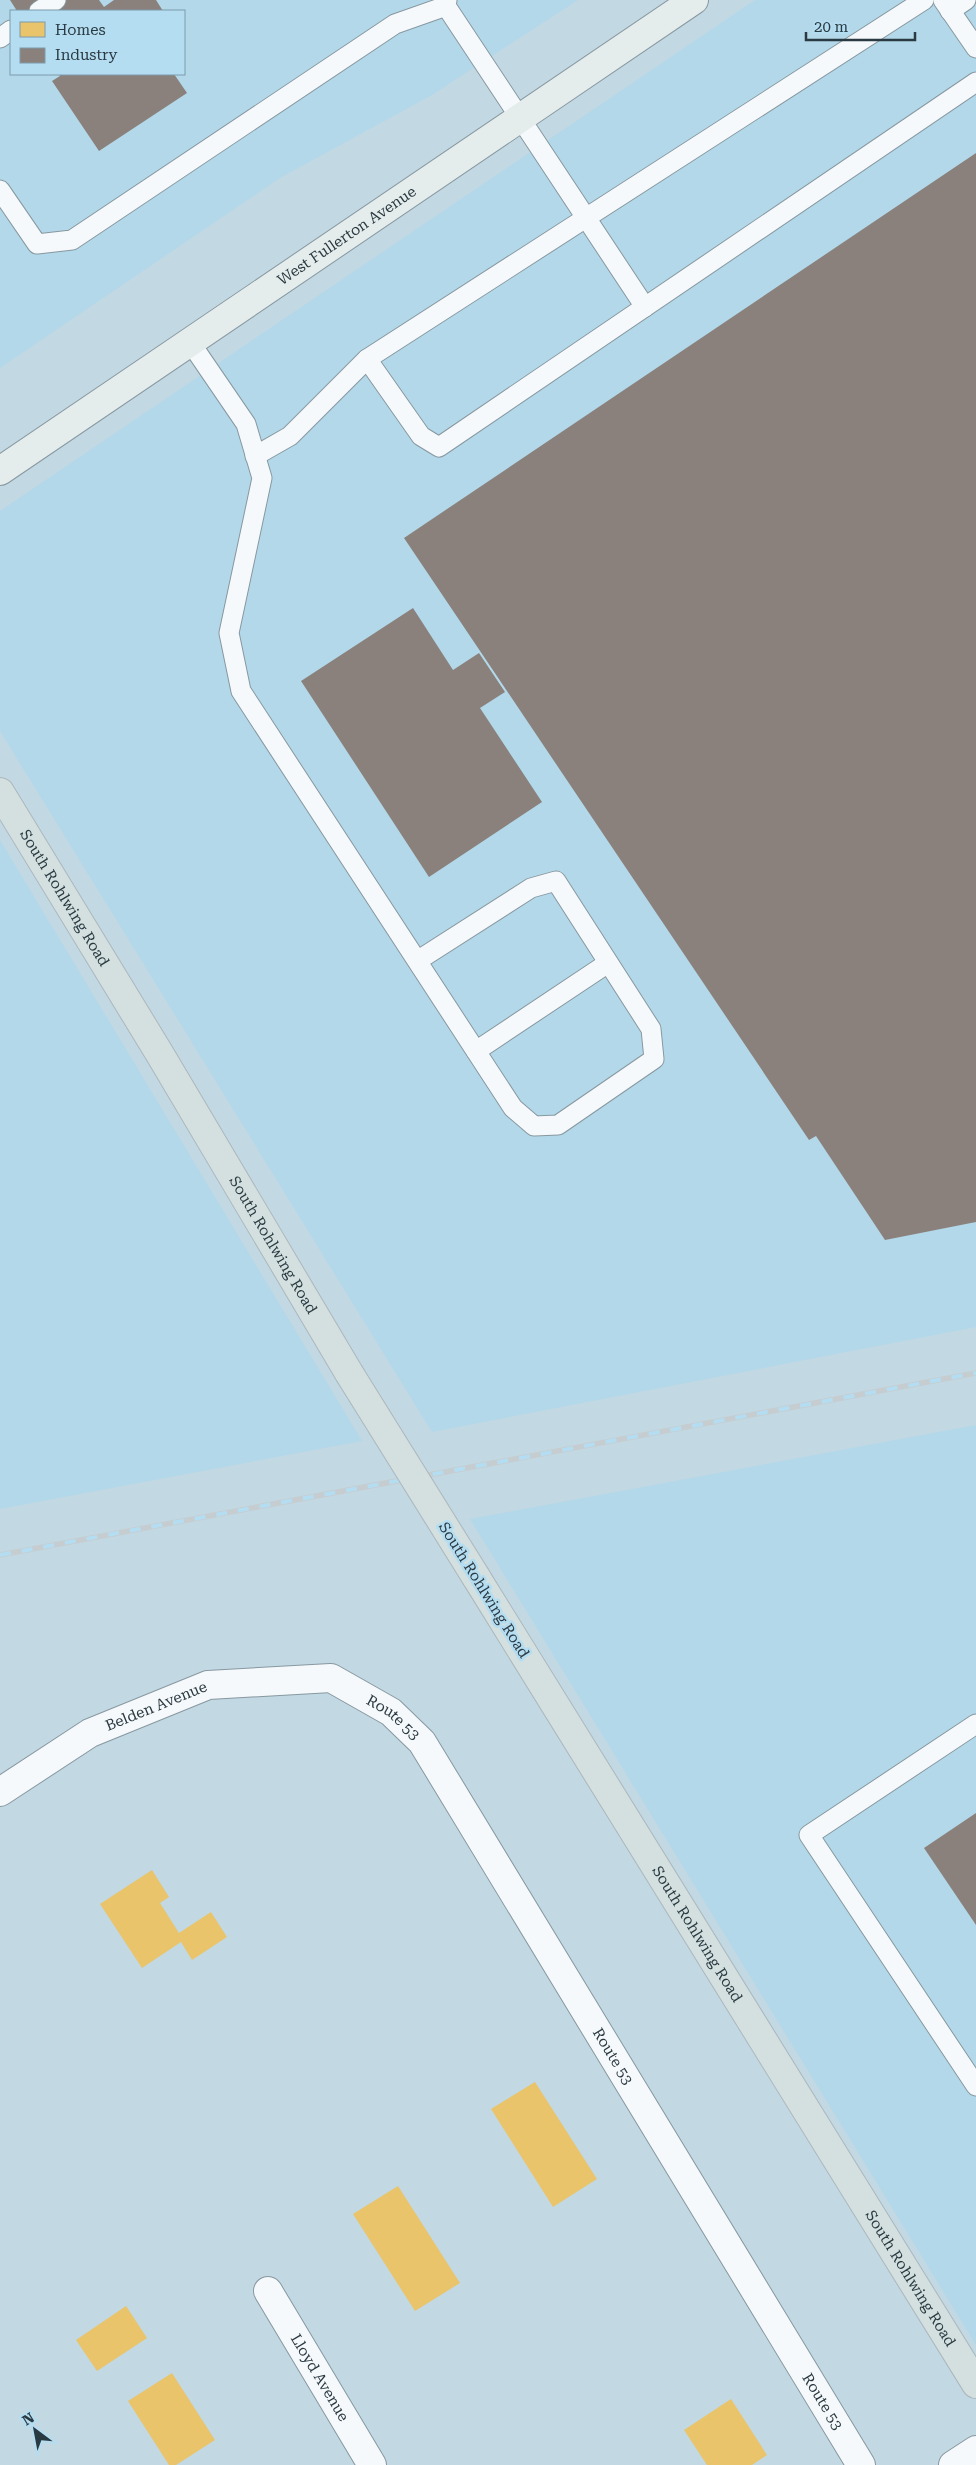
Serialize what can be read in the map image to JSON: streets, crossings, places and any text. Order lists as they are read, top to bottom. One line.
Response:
{"streets":{"main road":["South Rohlwing Road"],"street":["West Fullerton Avenue","Belden Avenue","Route 53","Lloyd Avenue"]},"crossings":[["Belden Avenue","Route 53"]],"legend":["Homes","Industry"],"scale_bar":"20 m","north":"top left"}
